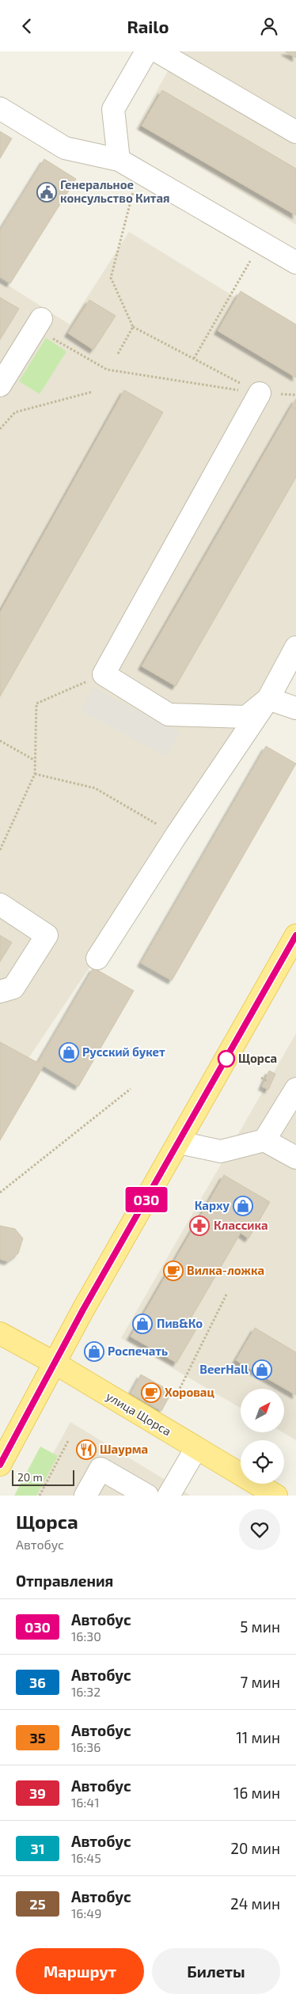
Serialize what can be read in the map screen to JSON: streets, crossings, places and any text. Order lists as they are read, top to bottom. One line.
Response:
{"streets":{"main road":["улица Щорса"]},"places":{"public building":["Генеральное консульство Китая"],"shop":["Русский букет","Карху","Пив&Ко","Роспечать","BeerHall"],"other":["Щорса"],"pharmacy":["Классика"],"cafe":["Вилка-ложка","Хоровац"],"restaurant":["Шаурма"]},"lines":["bus line 030"],"scale_bar":"20 m","north":"top right","page":{"header":"Railo","on_map":"030","scale":"20 m","heading":[["Щорса","Автобус"],"Отправления"],"list":[{"mark":"030","name":"Автобус","note":"16:30","value":"5 мин"},{"mark":"36","name":"Автобус","note":"16:32","value":"7 мин"},{"mark":"35","name":"Автобус","note":"16:36","value":"11 мин"},{"mark":"39","name":"Автобус","note":"16:41","value":"16 мин"},{"mark":"31","name":"Автобус","note":"16:45","value":"20 мин"},{"mark":"25","name":"Автобус","note":"16:49","value":"24 мин"}],"buttons":["Маршрут","Билеты"]}}
